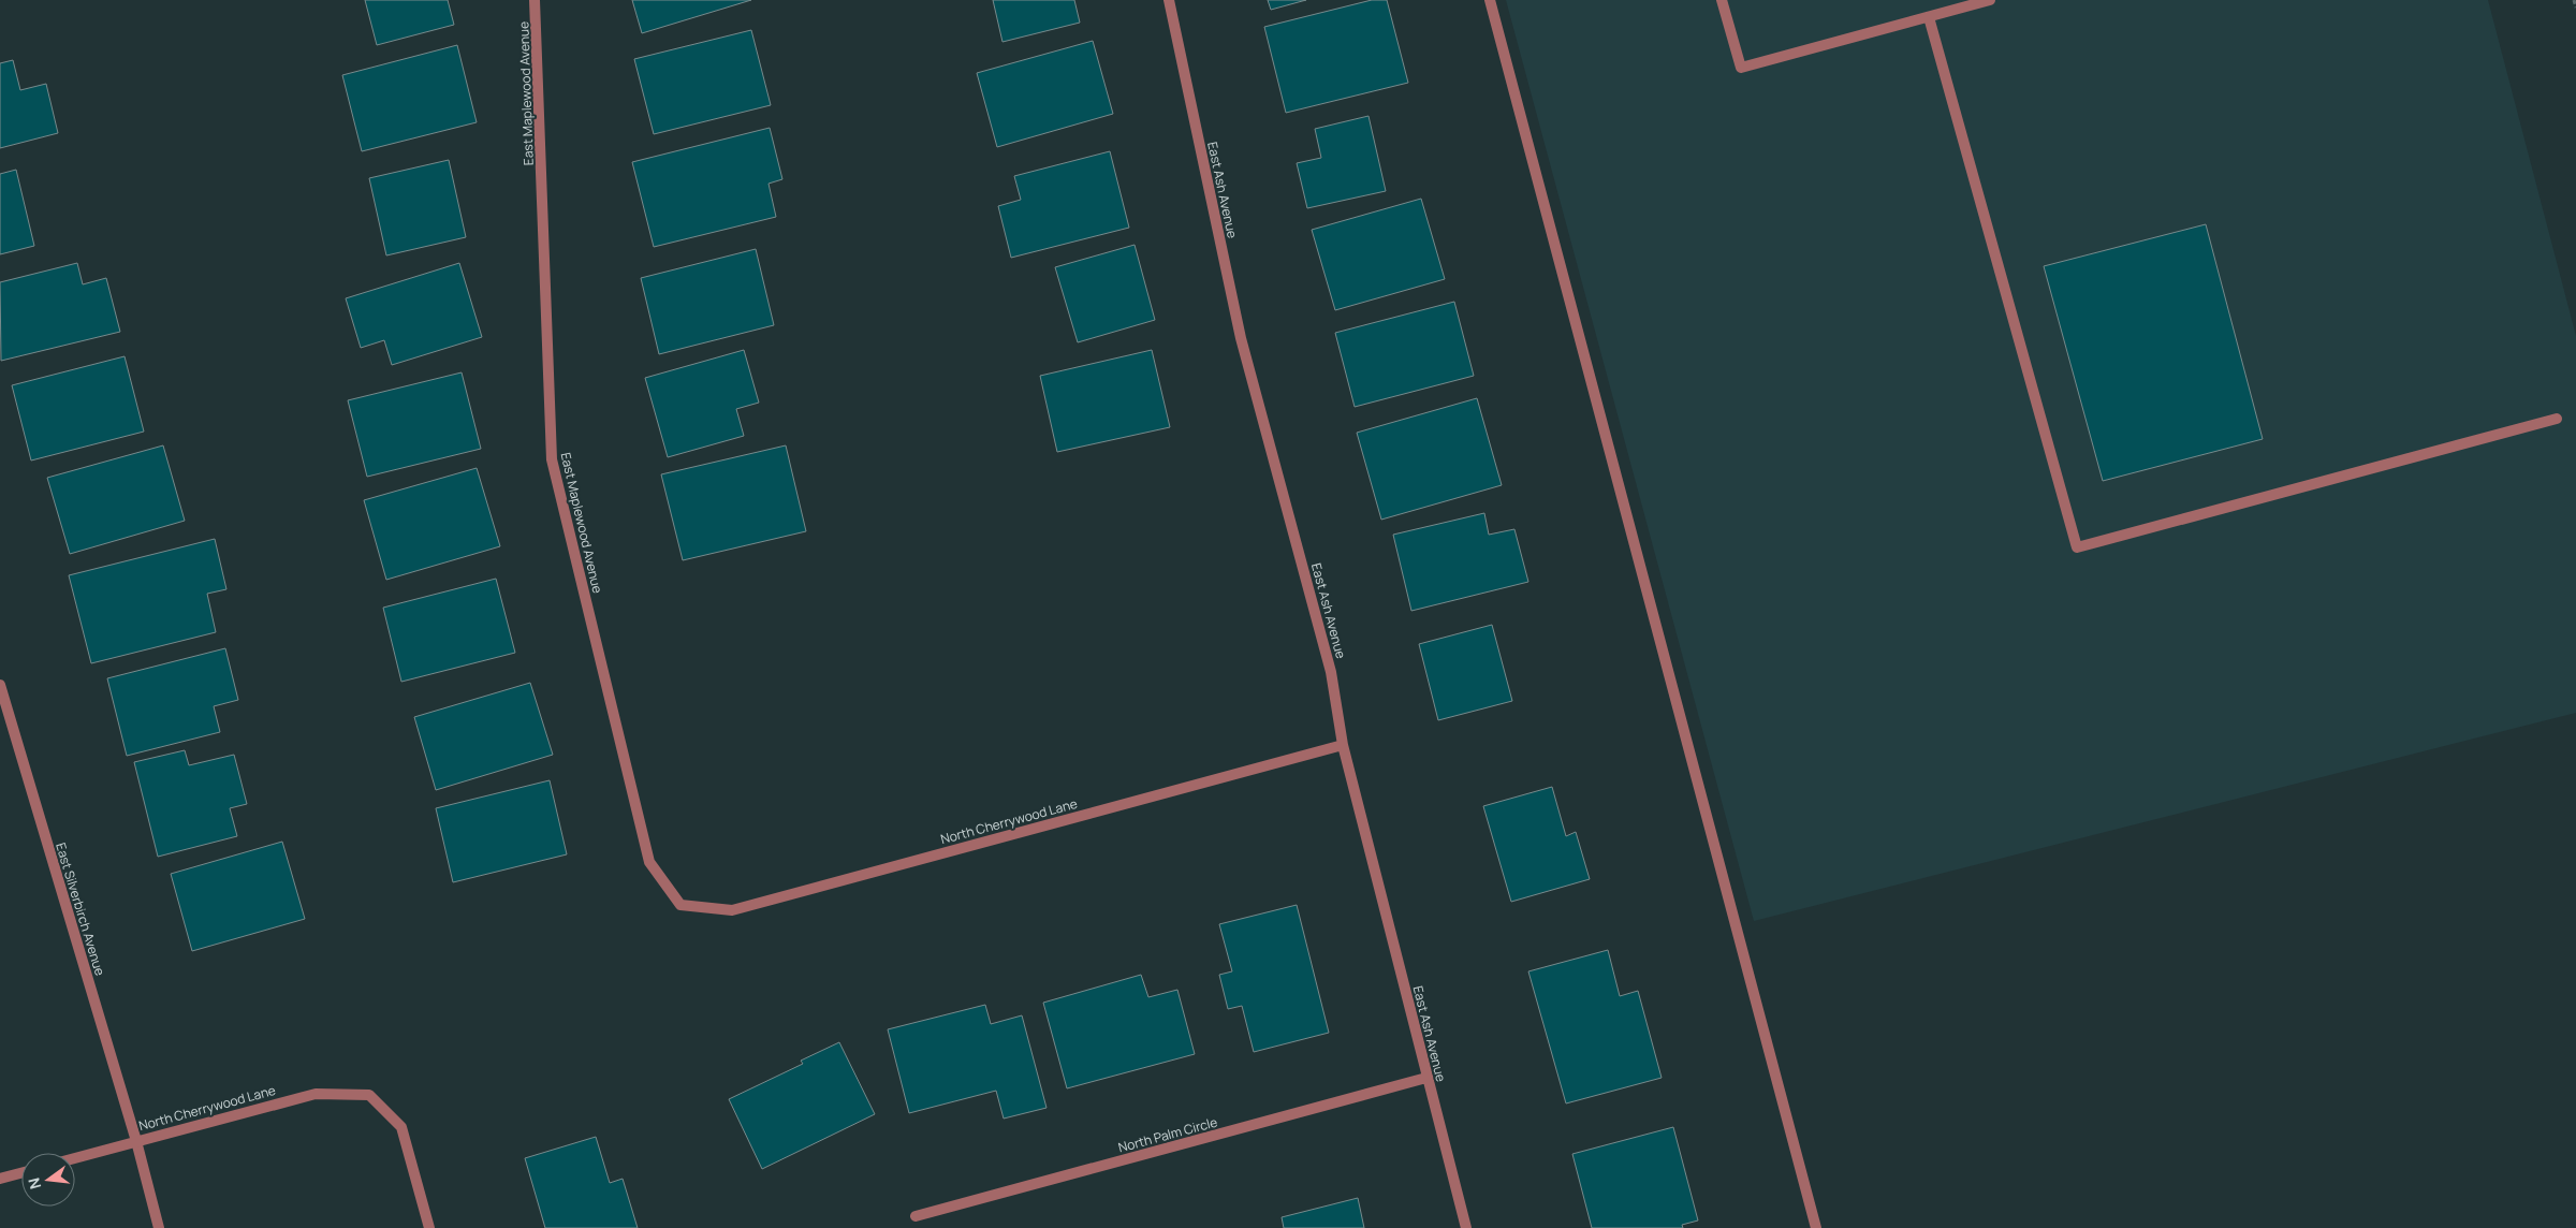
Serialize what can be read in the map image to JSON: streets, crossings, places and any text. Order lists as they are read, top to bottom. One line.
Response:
{"streets":{"street":["East Maplewood Avenue","East Ash Avenue","North Cherrywood Lane","East Silverbirch Avenue","North Palm Circle"]},"crossings":[["East Maplewood Avenue","North Cherrywood Lane"],["East Ash Avenue","North Cherrywood Lane"],["East Ash Avenue","North Palm Circle"],["North Cherrywood Lane","East Silverbirch Avenue"]],"north":"left"}
